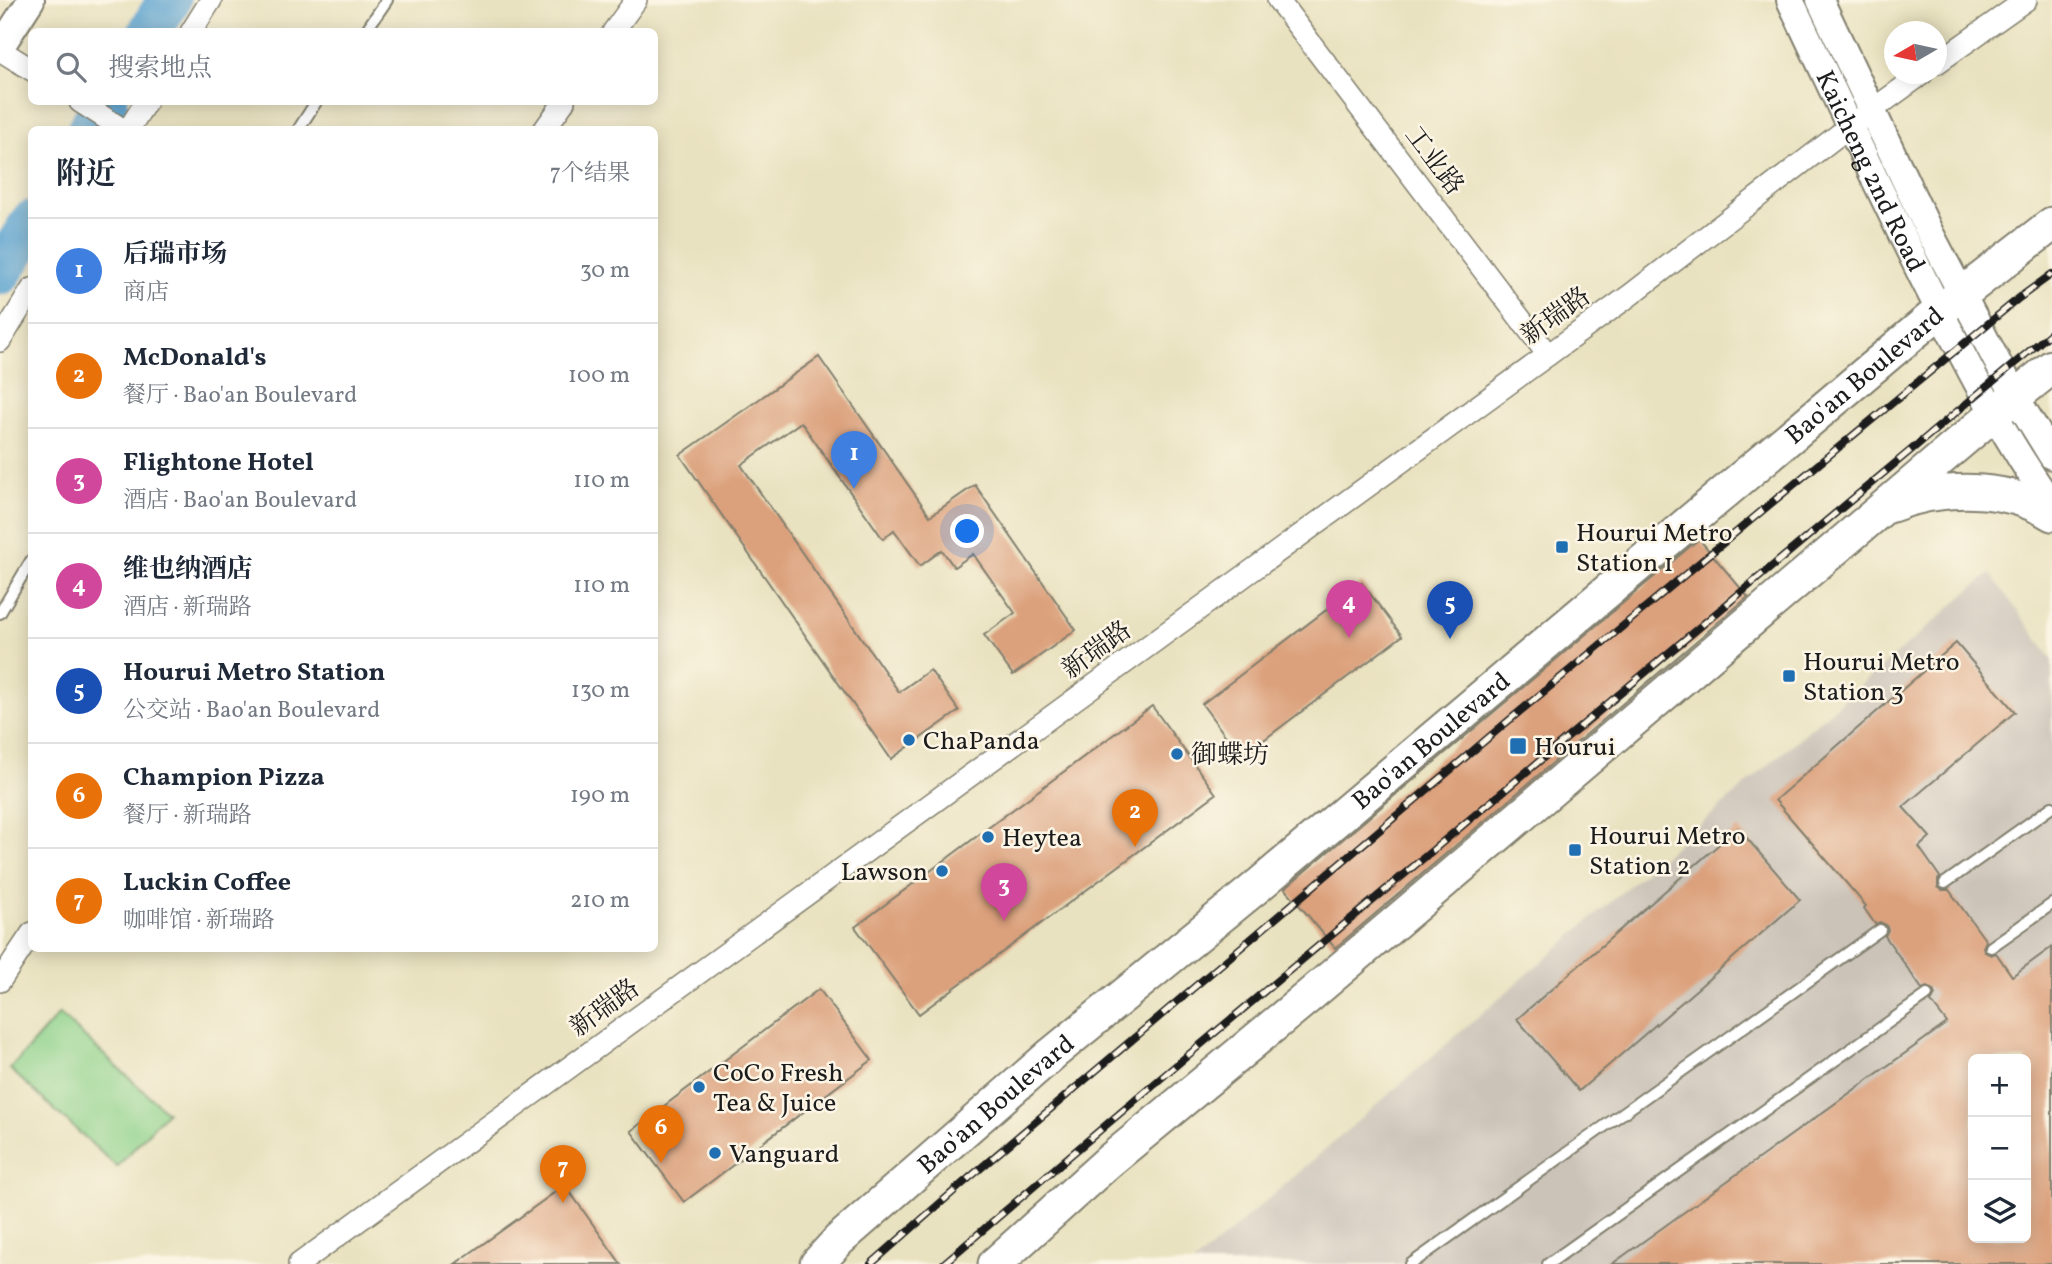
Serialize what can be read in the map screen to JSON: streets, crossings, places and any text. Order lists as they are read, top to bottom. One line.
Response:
{"streets":{"main road":["Bao'an Boulevard"],"street":["工业路","Kaicheng 2nd Road","新瑞路"]},"crossings":[["工业路","新瑞路"],["Kaicheng 2nd Road","新瑞路"],["Kaicheng 2nd Road","Bao'an Boulevard"]],"places":{"transit":["Hourui Metro Station 1","Hourui Metro Station 3","Hourui","Hourui Metro Station 2"],"other":["ChaPanda","御蝶坊","Heytea","Lawson","CoCo Fresh Tea & Juice","Vanguard"]},"north":"left","page":{"search":"搜索地点","heading":["附近","7个结果"],"list":[{"mark":"1","name":"后瑞市场","note":"商店","value":"30 m"},{"mark":"2","name":"McDonald's","note":"餐厅 · Bao'an Boulevard","value":"100 m"},{"mark":"3","name":"Flightone Hotel","note":"酒店 · Bao'an Boulevard","value":"110 m"},{"mark":"4","name":"维也纳酒店","note":"酒店 · 新瑞路","value":"110 m"},{"mark":"5","name":"Hourui Metro Station","note":"公交站 · Bao'an Boulevard","value":"130 m"},{"mark":"6","name":"Champion Pizza","note":"餐厅 · 新瑞路","value":"190 m"},{"mark":"7","name":"Luckin Coffee","note":"咖啡馆 · 新瑞路","value":"210 m"}],"pins":["1","4","5","2","3","6","7"],"map_buttons":["+","−"]}}
